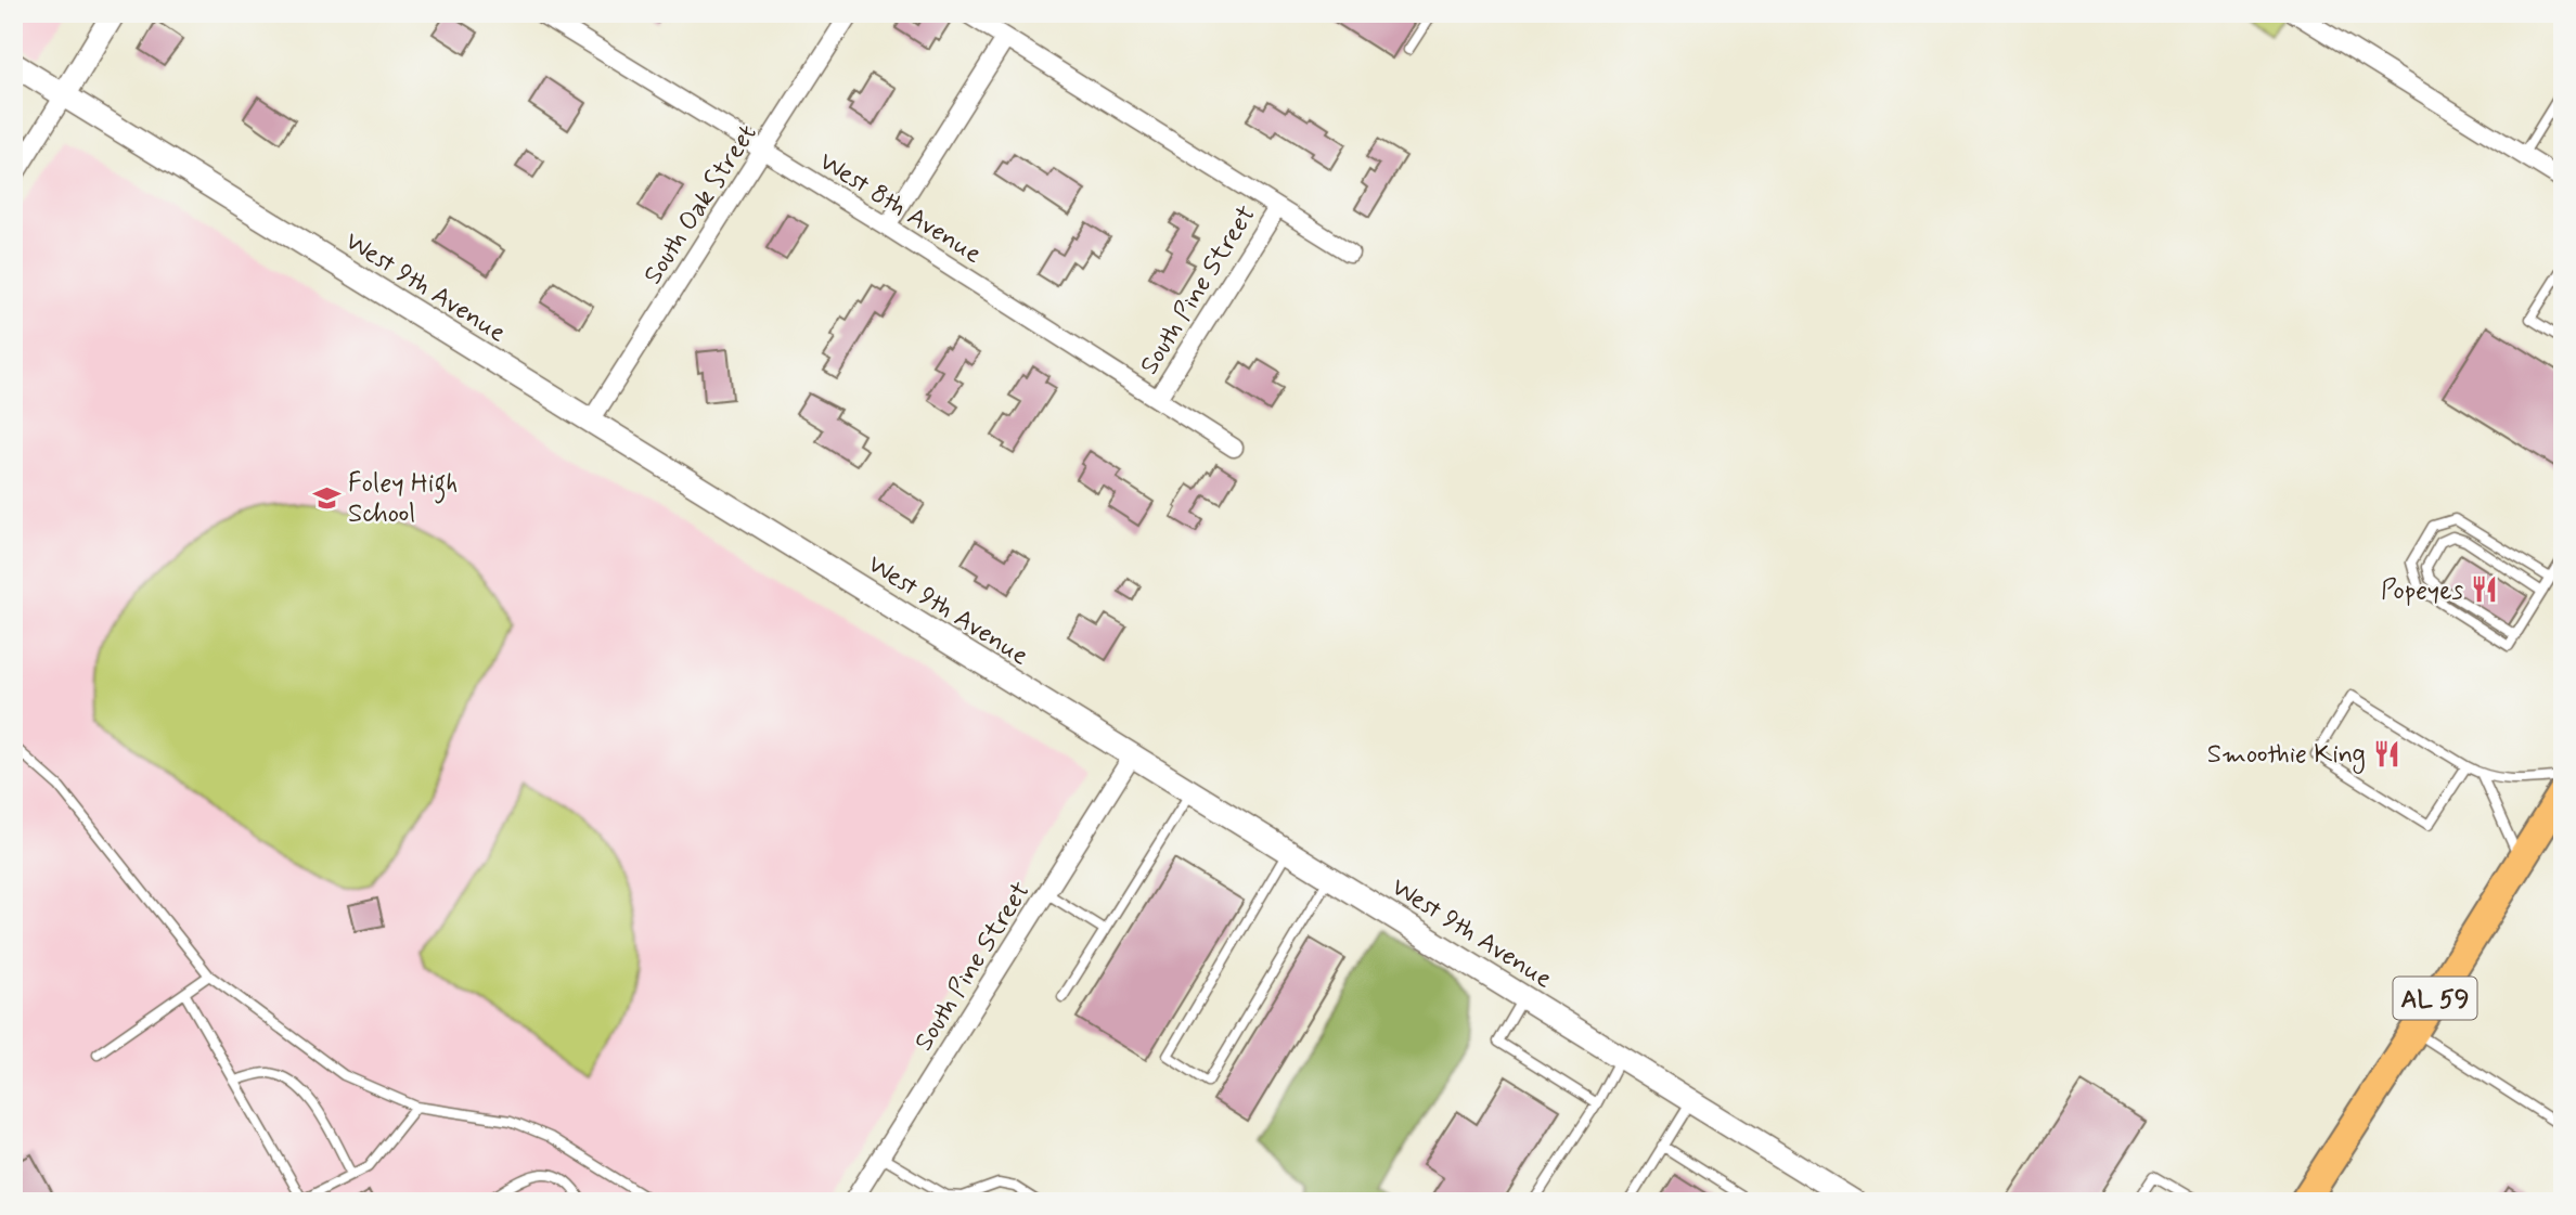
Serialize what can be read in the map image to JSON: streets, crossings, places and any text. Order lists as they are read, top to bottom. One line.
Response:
{"streets":{"main road":["AL 59"],"street":["South Oak Street","West 8th Avenue","West 9th Avenue","South Pine Street"]},"crossings":[["South Oak Street","West 8th Avenue"],["South Oak Street","West 9th Avenue"],["West 8th Avenue","South Pine Street"],["West 9th Avenue","South Pine Street"]],"places":{"school or university":["Foley High School"],"restaurant":["Popeyes","Smoothie King"]}}
